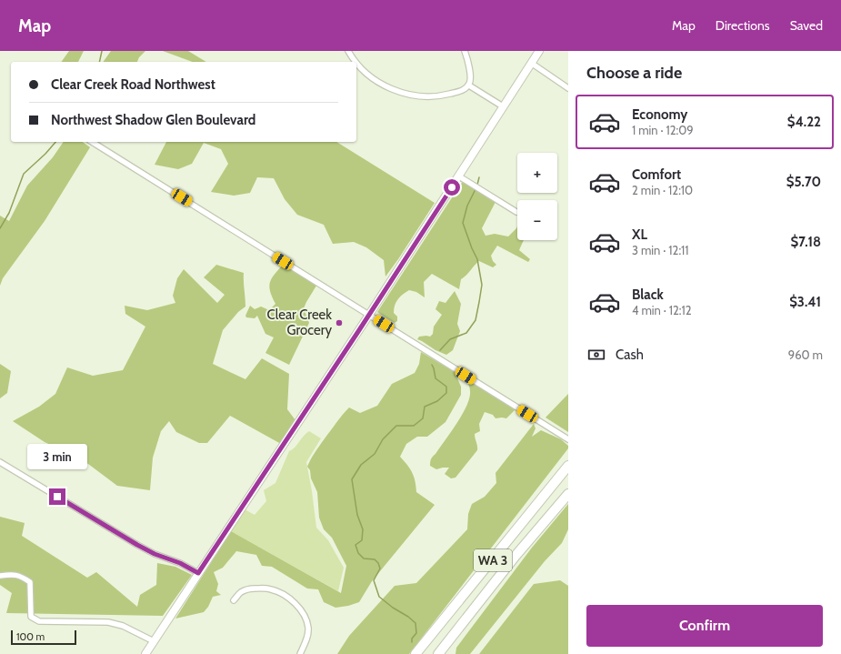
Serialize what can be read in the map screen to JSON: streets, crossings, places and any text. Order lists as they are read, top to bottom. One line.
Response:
{"streets":{"highway":["WA 3"]},"places":["Clear Creek Grocery"],"scale_bar":"100 m","page":{"header":"Map","nav":["Map","Directions","Saved"],"heading":"Choose a ride","banner":["Clear Creek Road Northwest","Northwest Shadow Glen Boulevard"],"list":[{"name":"Economy","note":"1 min · 12:09","value":"$4.22"},{"name":"Comfort","note":"2 min · 12:10","value":"$5.70"},{"name":"XL","note":"3 min · 12:11","value":"$7.18"},{"name":"Black","note":"4 min · 12:12","value":"$3.41"}],"map_buttons":["+","−"],"pay":["Cash","960 m"],"bubble":"3 min","buttons":"Confirm","scale":"100 m"}}
